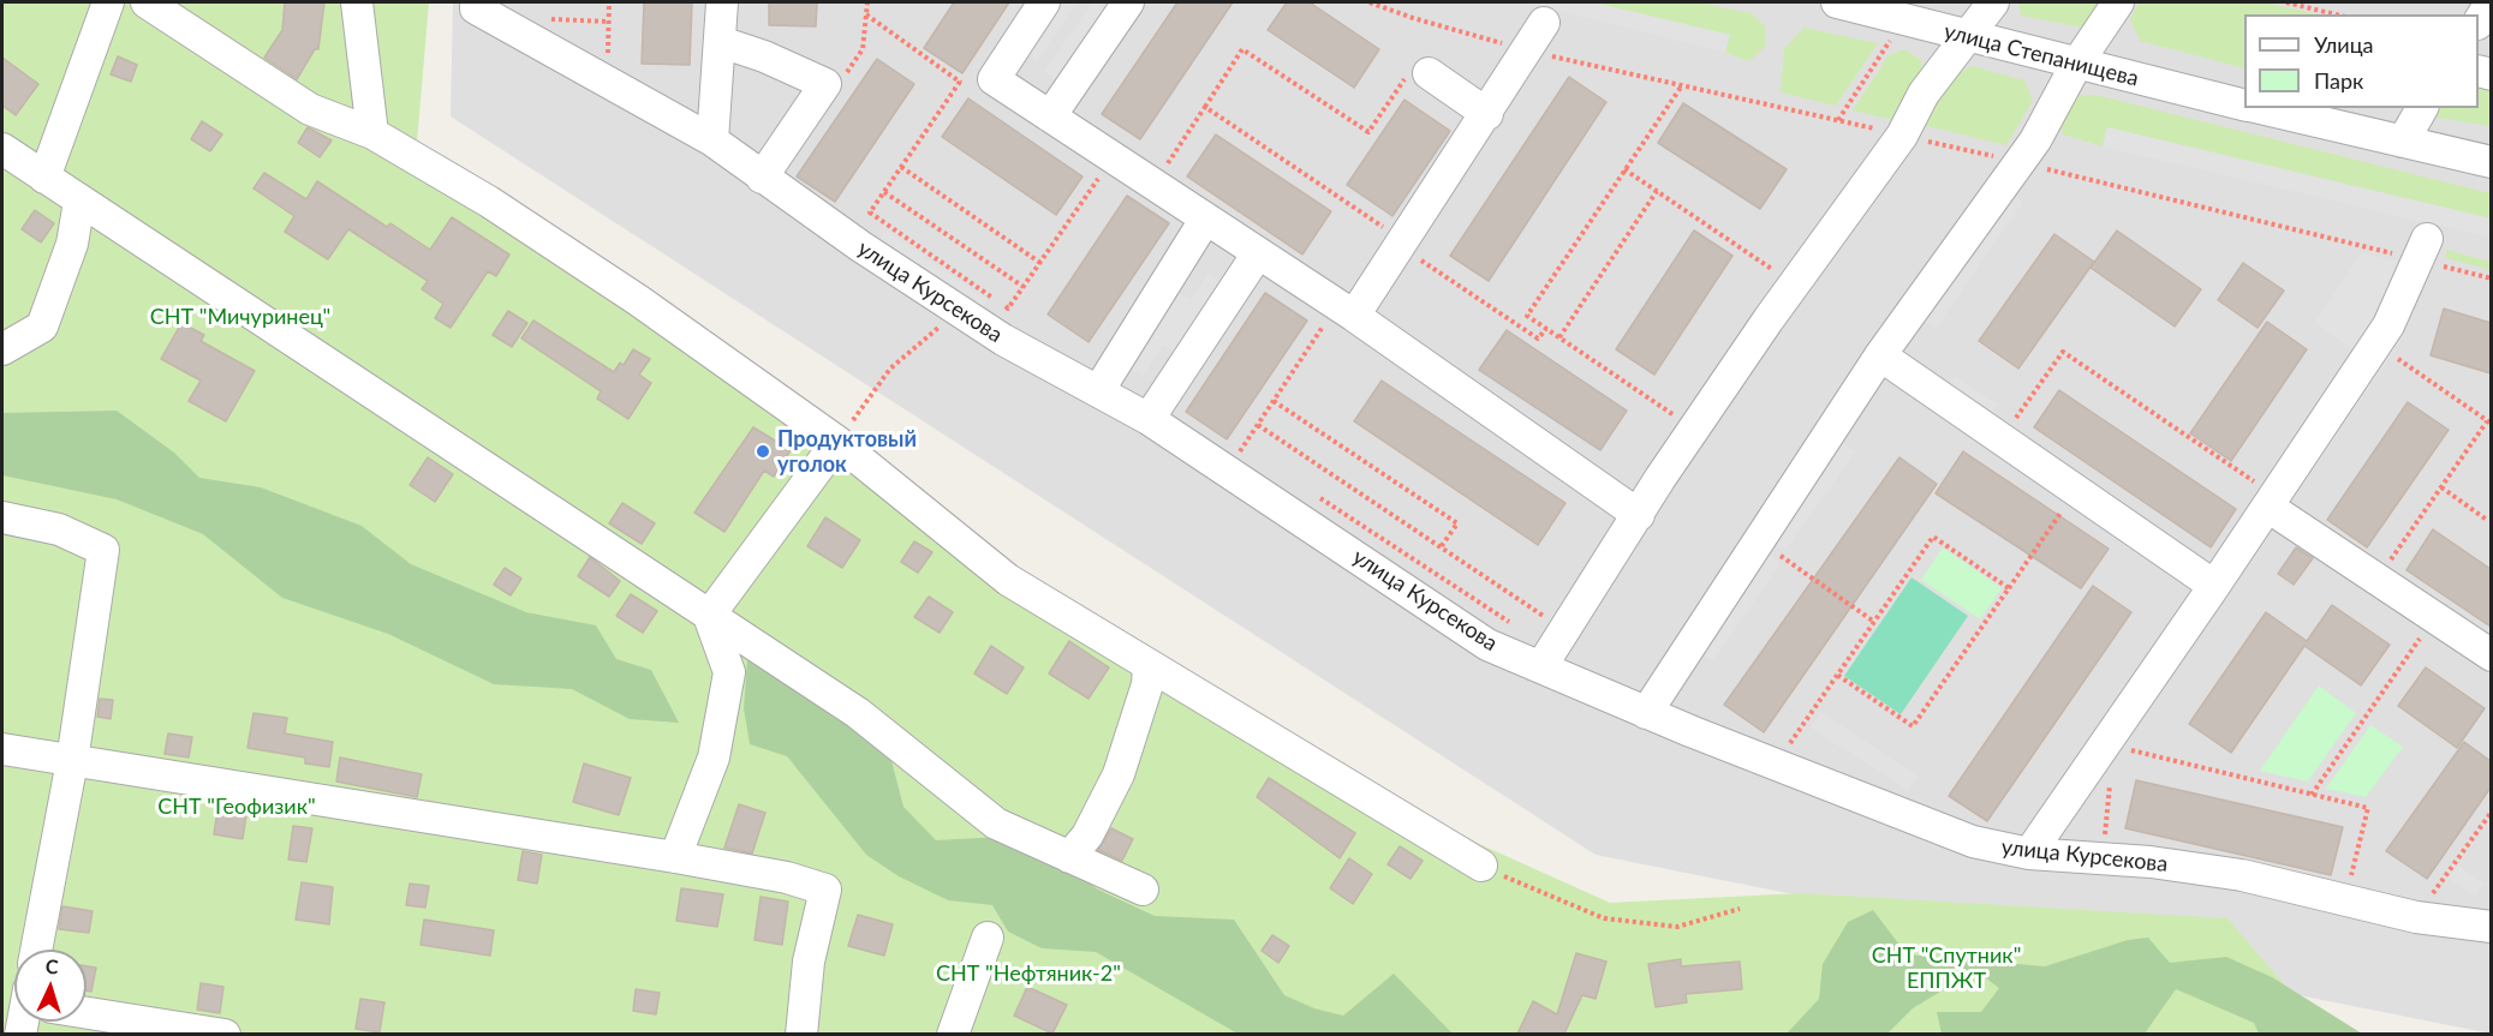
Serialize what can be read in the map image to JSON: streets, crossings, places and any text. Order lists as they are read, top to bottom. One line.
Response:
{"streets":{"street":["улица Степанищева","улица Курсекова"]},"parks":["СНТ \"Мичуринец\"","СНТ \"Геофизик\"","СНТ \"Спутник\" ЕППЖТ","СНТ \"Нефтяник-2\""],"places":["Продуктовый уголок"],"legend":["Улица","Парк"],"north":"top"}
